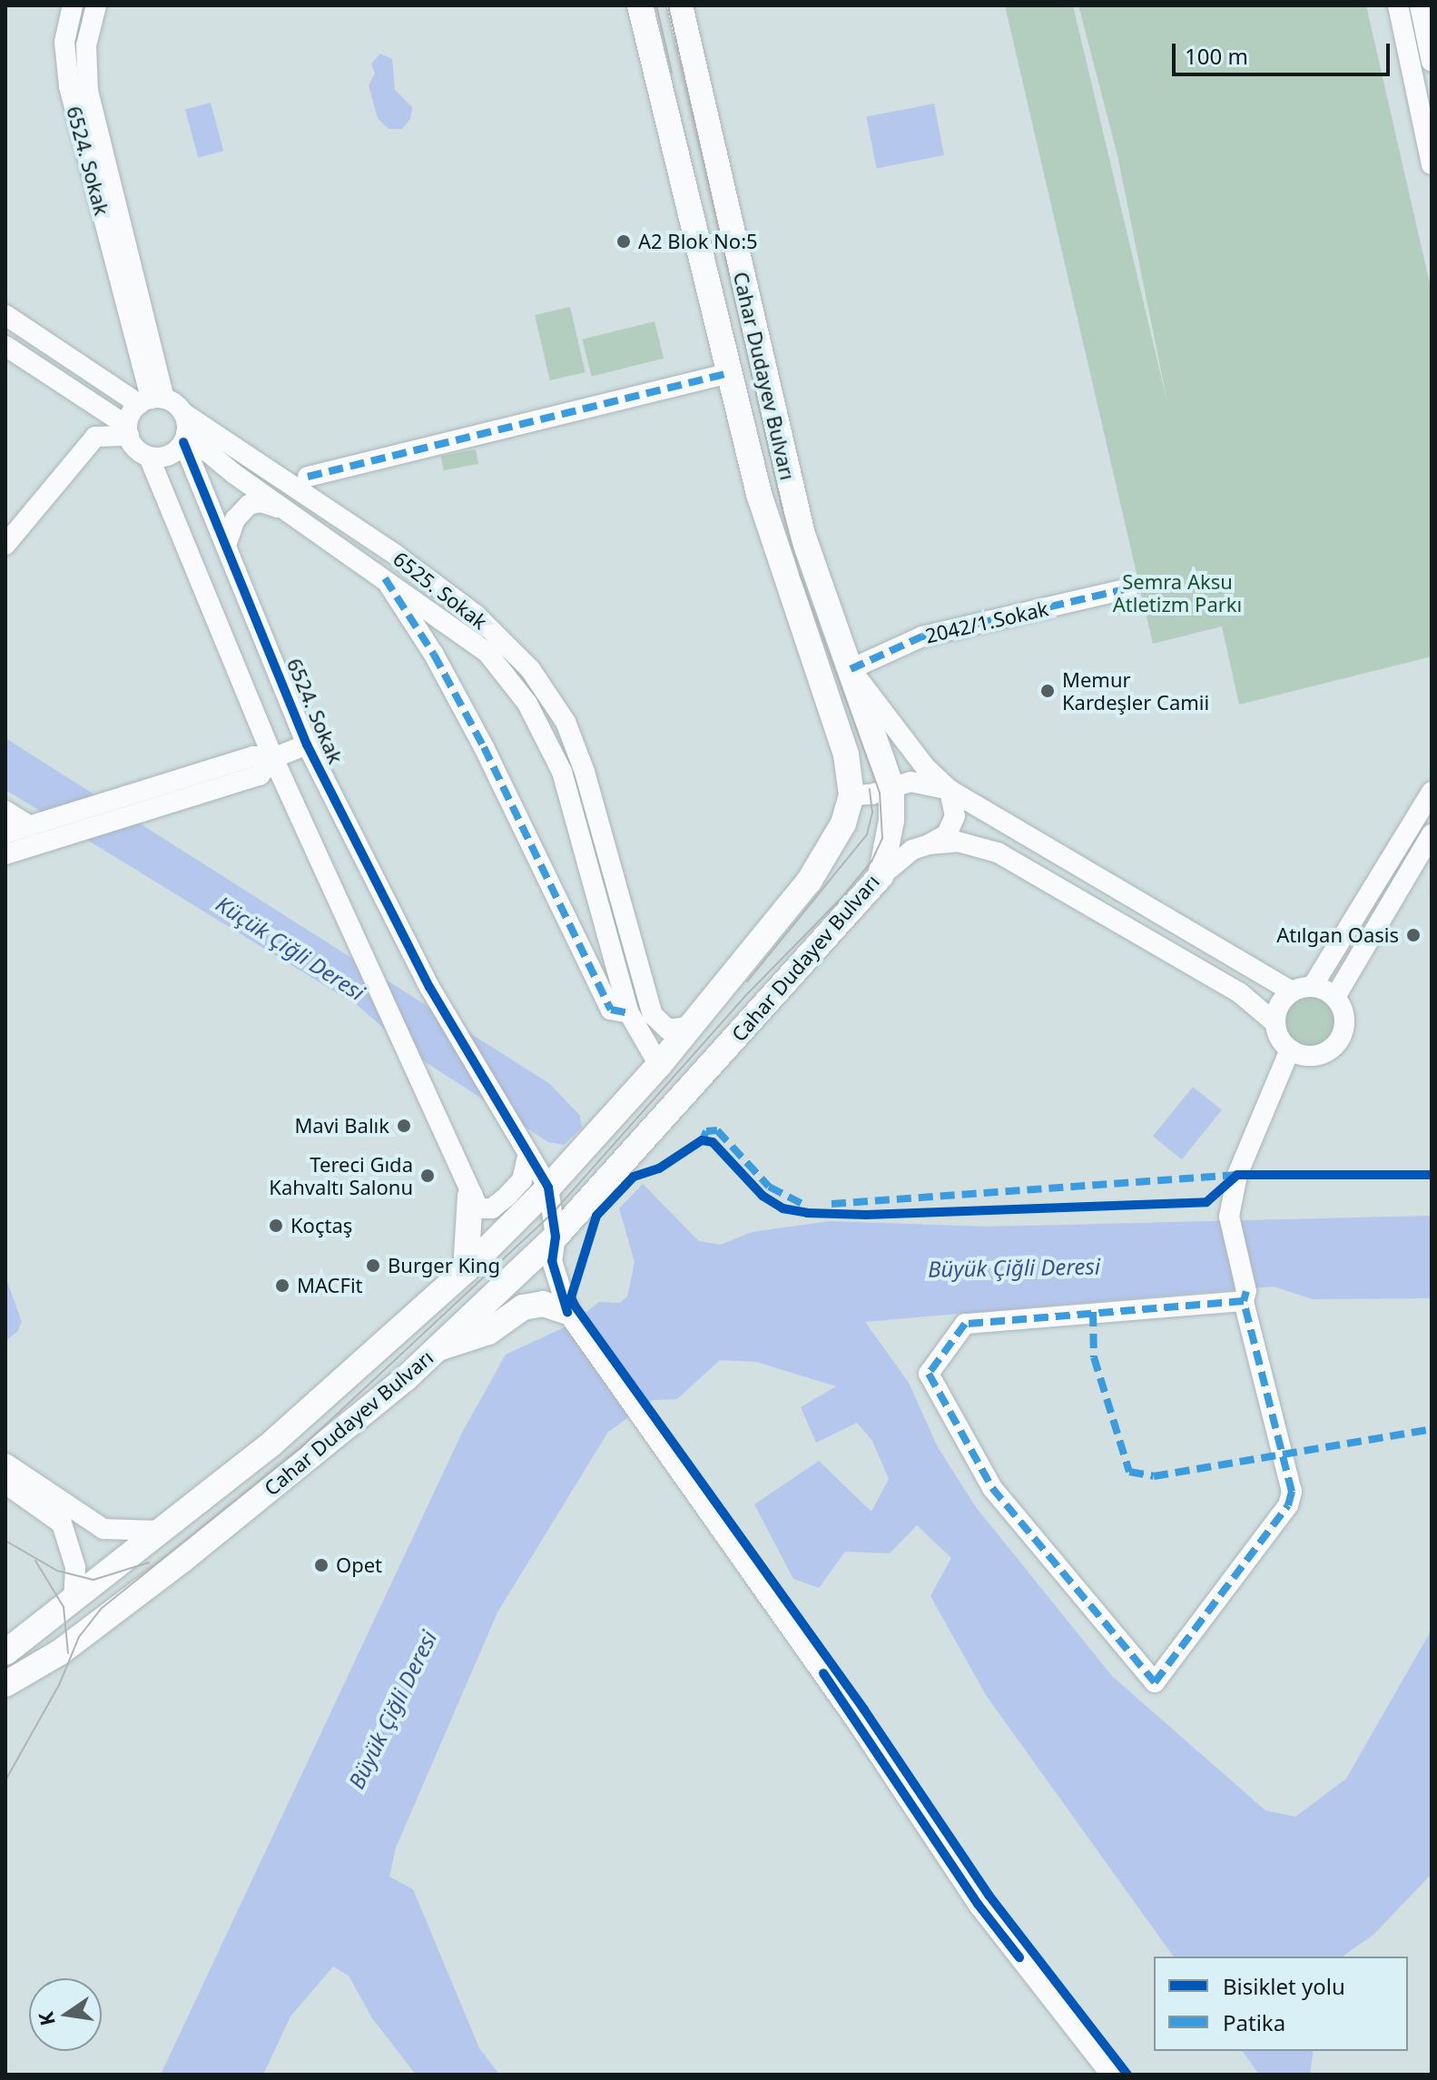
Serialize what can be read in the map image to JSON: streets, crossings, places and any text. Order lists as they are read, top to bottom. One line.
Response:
{"streets":{"main road":["Cahar Dudayev Bulvarı"],"street":["6524. Sokak","6525. Sokak","2042/1.Sokak"]},"crossings":[["6524. Sokak","Cahar Dudayev Bulvarı"],["6524. Sokak","6525. Sokak"],["Cahar Dudayev Bulvarı","6525. Sokak"],["Cahar Dudayev Bulvarı","2042/1.Sokak"]],"water":["Küçük Çiğli Deresi","Büyük Çiğli Deresi"],"parks":["Semra Aksu Atletizm Parkı"],"places":["A2 Blok No:5","Memur Kardeşler Camii","Atılgan Oasis","Mavi Balık","Tereci Gıda Kahvaltı Salonu","Koçtaş","Burger King","MACFit","Opet"],"legend":["Bisiklet yolu","Patika"],"scale_bar":"100 m","north":"left"}
